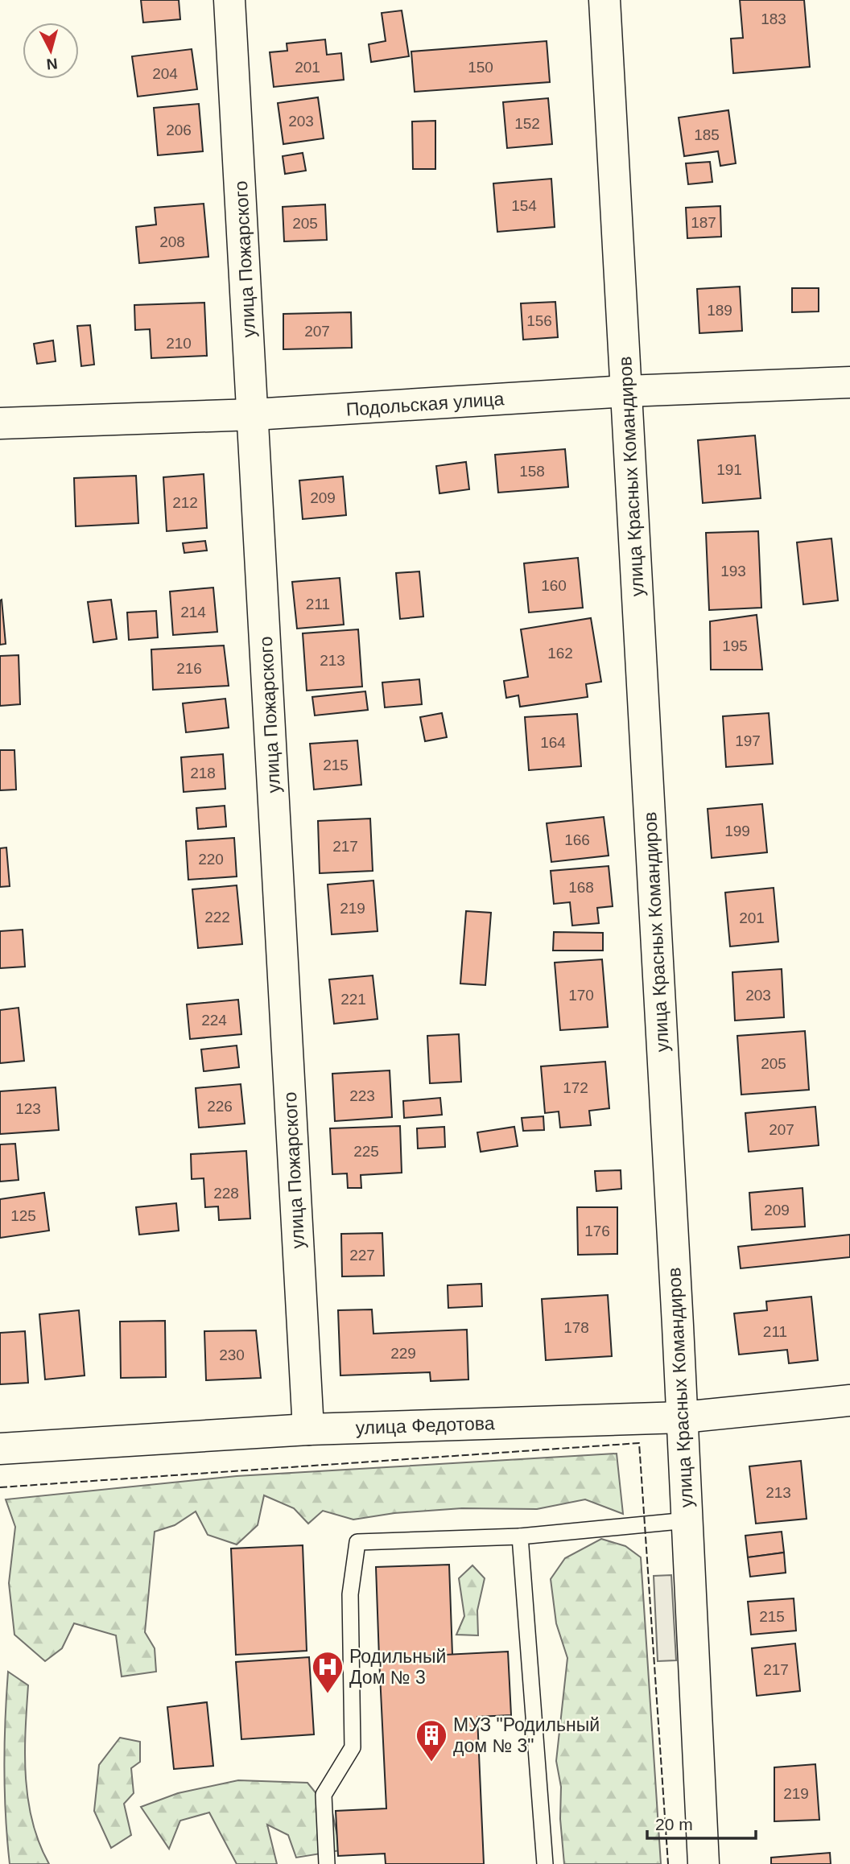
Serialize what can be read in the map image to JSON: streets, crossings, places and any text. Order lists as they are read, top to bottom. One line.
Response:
{"streets":{"street":["улица Пожарского","Подольская улица","улица Красных Командиров","улица Федотова"]},"crossings":[["улица Пожарского","Подольская улица"],["улица Пожарского","улица Федотова"],["Подольская улица","улица Красных Командиров"],["улица Красных Командиров","улица Федотова"]],"places":{"hospital":["Родильный Дом № 3"],"building":["МУЗ \"Родильный дом № 3\""]},"house_numbers":["183","201","150","204","203","152","206","185","154","187","205","208","189","156","207","210","191","158","209","212","193","160","211","214","195","162","213","216","197","164","215","218","199","166","217","220","168","219","222","201","170","203","221","224","205","172","223","226","123","207","225","228","209","125","176","227","178","211","229","230","213","215","217","219"],"scale_bar":"20 m","north":"bottom"}
